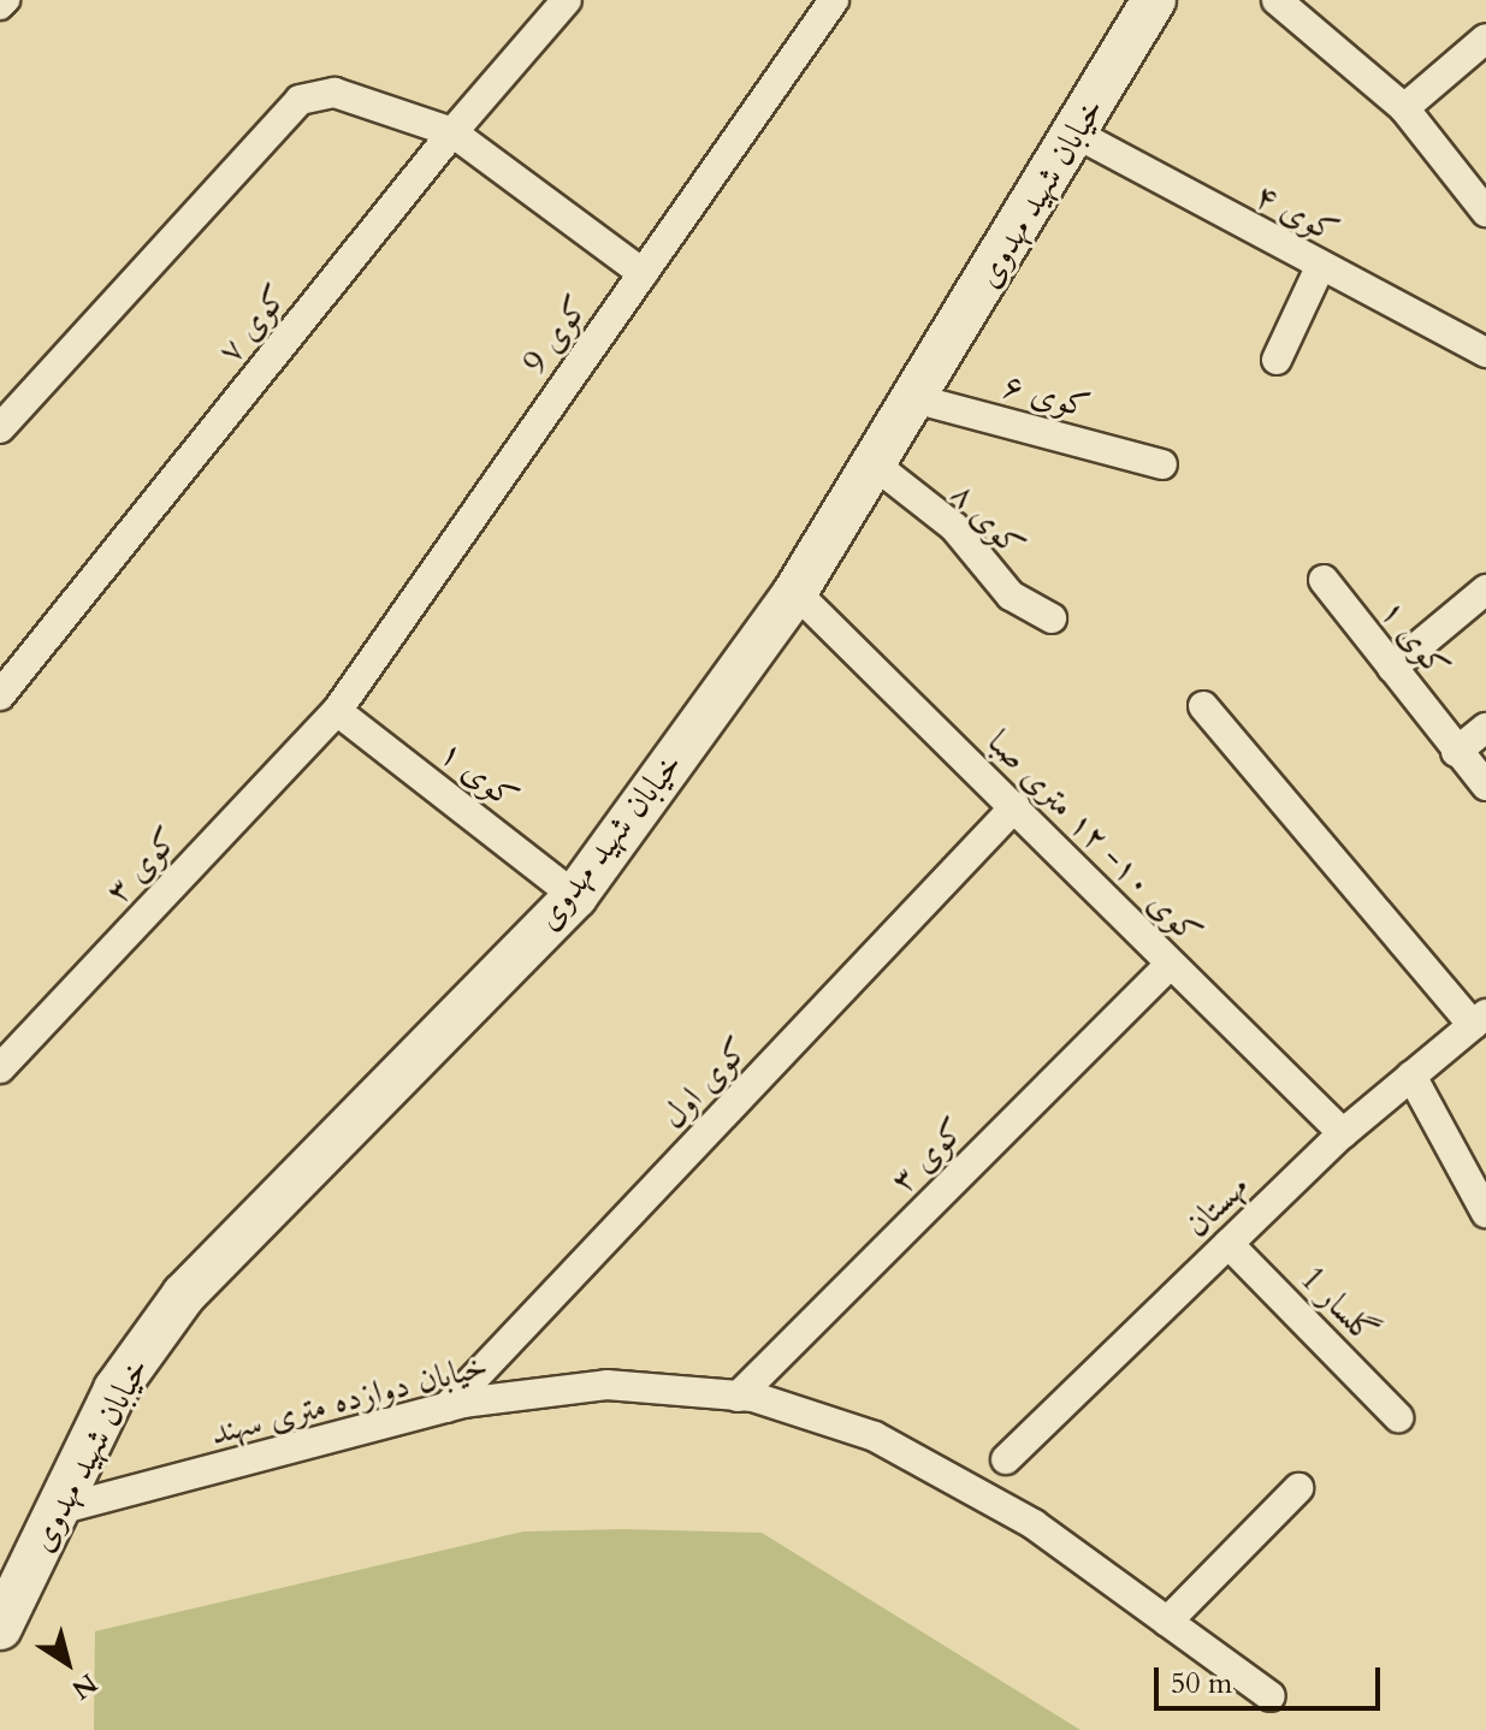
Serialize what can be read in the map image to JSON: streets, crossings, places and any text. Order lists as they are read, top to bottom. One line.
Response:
{"streets":{"street":["خیابان شهید مهدوی","کوی ۴","کوی ۷","کوی 9","کوی ۶","کوی ۸","کوی ۱","کوی ۱۰- ۱۲ متری صبا","کوی ۳","کوی اول","مهستان","گلسار 1","خیابان دوازده متری سهند"]},"crossings":[["خیابان شهید مهدوی","کوی ۴"],["خیابان شهید مهدوی","کوی ۶"],["خیابان شهید مهدوی","کوی ۸"],["خیابان شهید مهدوی","کوی ۱"],["خیابان شهید مهدوی","کوی ۱۰- ۱۲ متری صبا"],["خیابان شهید مهدوی","خیابان دوازده متری سهند"],["کوی 9","کوی ۱"],["کوی 9","کوی ۳"],["کوی ۱","کوی ۳"],["کوی ۱۰- ۱۲ متری صبا","کوی ۳"],["کوی ۱۰- ۱۲ متری صبا","کوی اول"],["کوی ۱۰- ۱۲ متری صبا","مهستان"],["کوی ۳","خیابان دوازده متری سهند"],["کوی اول","خیابان دوازده متری سهند"],["مهستان","گلسار 1"]],"scale_bar":"50 m","north":"bottom right"}
